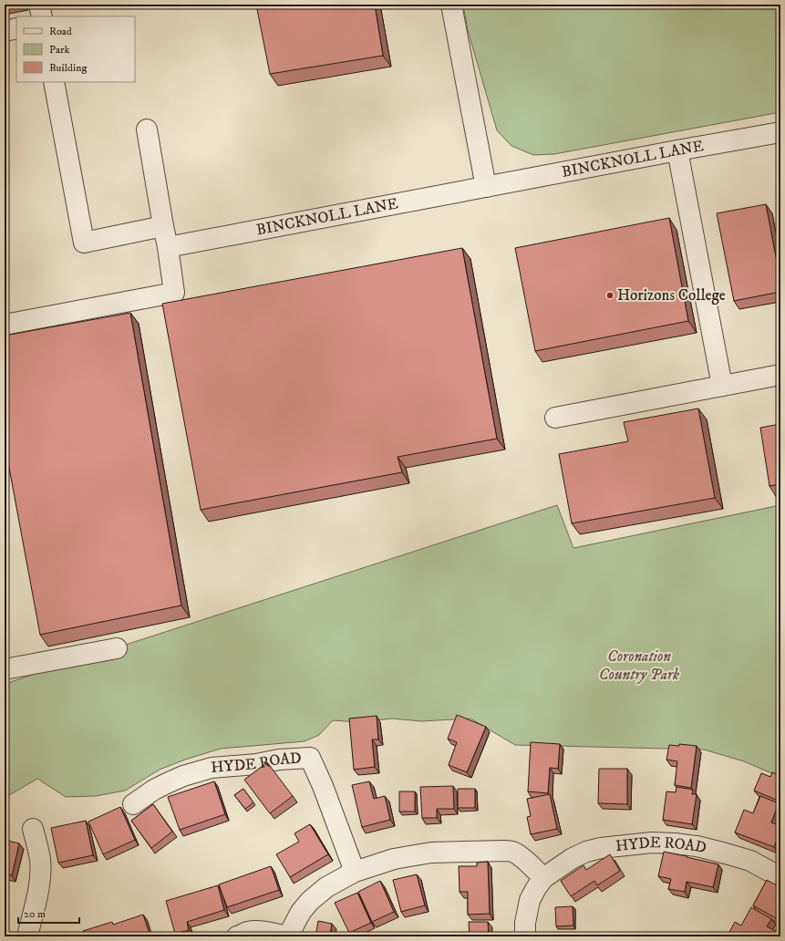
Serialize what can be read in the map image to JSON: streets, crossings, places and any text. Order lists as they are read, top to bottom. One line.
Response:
{"streets":{"street":["BINCKNOLL LANE","HYDE ROAD"]},"parks":["Coronation Country Park"],"places":["Horizons College"],"legend":["Road","Park","Building"],"scale_bar":"20 m"}
